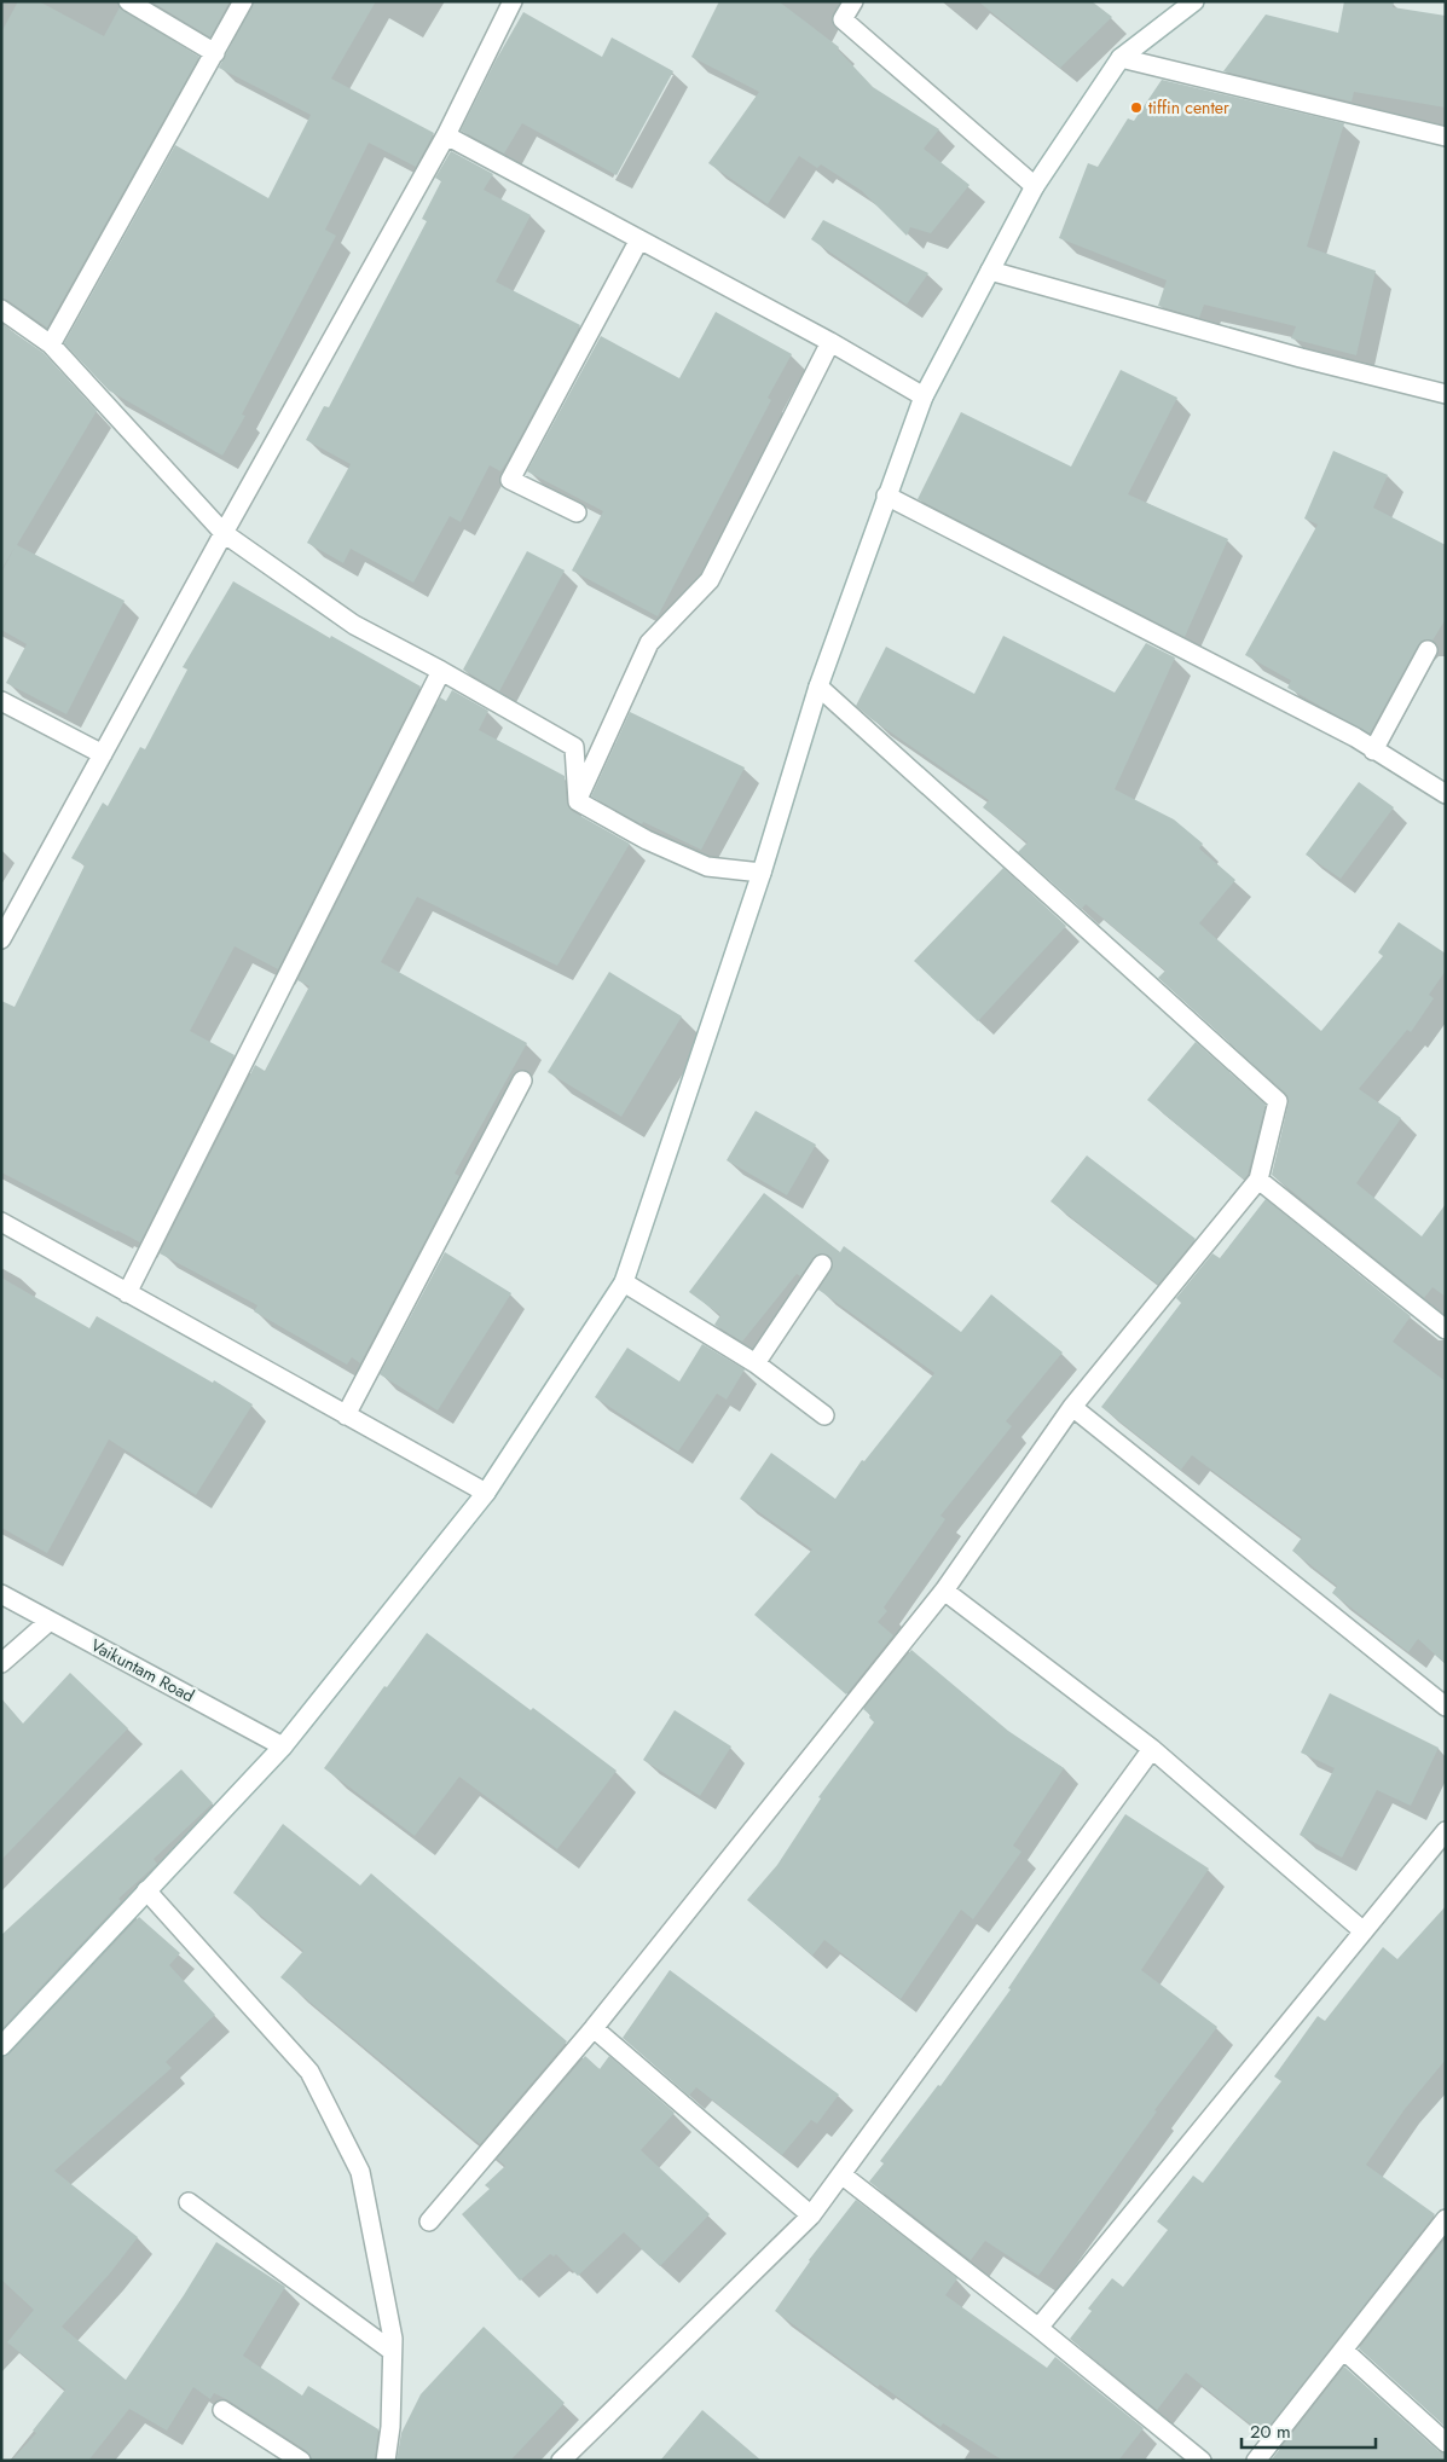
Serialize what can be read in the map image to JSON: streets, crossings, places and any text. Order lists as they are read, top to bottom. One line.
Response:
{"streets":{"street":["Vaikuntam Road"]},"places":["tiffin center"],"scale_bar":"20 m"}
